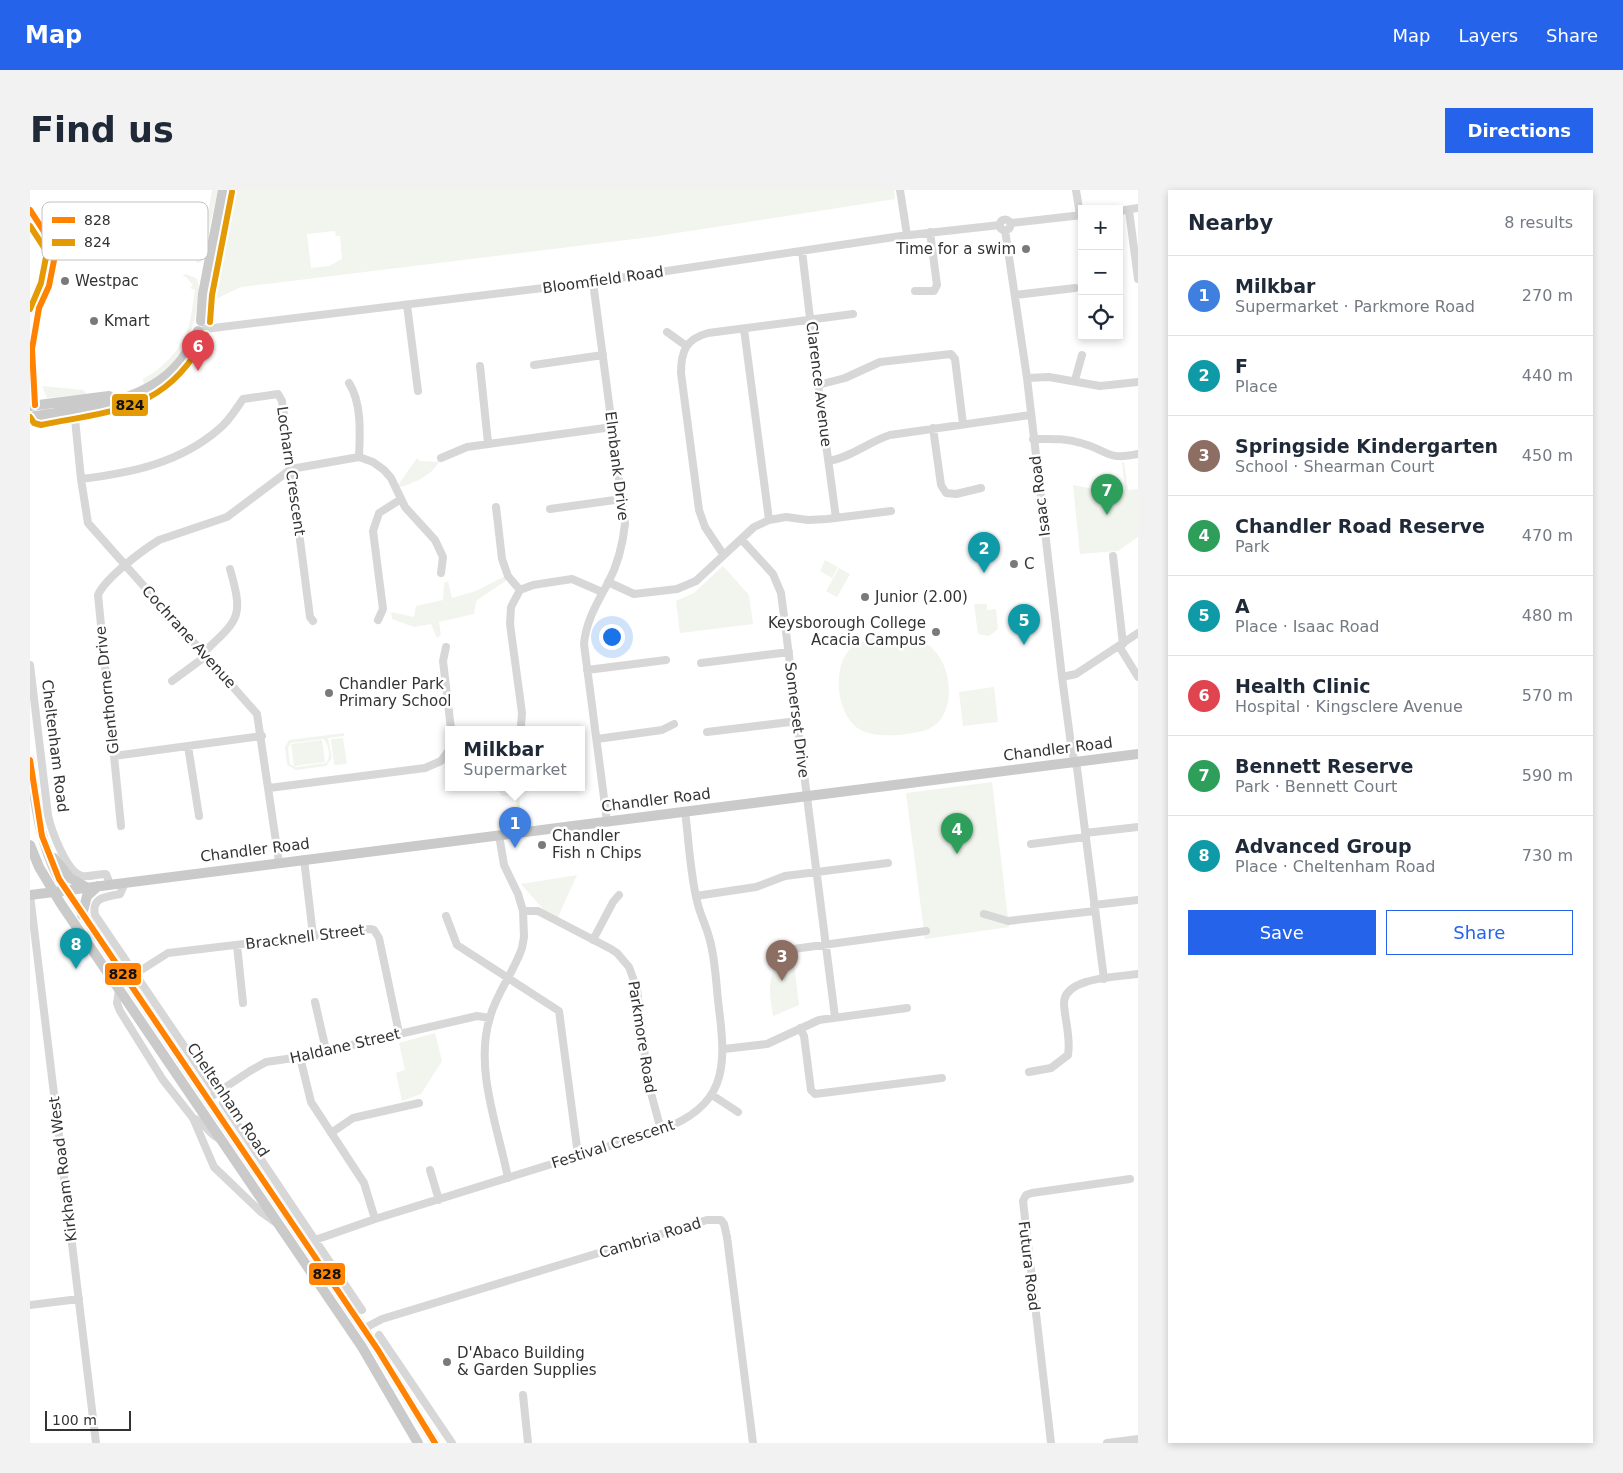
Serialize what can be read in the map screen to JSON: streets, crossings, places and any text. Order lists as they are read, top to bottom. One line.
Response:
{"streets":{"main road":["Cheltenham Road","Chandler Road"],"street":["Bloomfield Road","Clarence Avenue","Elmbank Drive","Locharn Crescent","Isaac Road","Cochrane Avenue","Glenthorne Drive","Somerset Drive","Bracknell Street","Parkmore Road","Haldane Street","Festival Crescent","Kirkham Road West","Cambria Road","Futura Road"]},"crossings":[["Bloomfield Road","Clarence Avenue"],["Bloomfield Road","Elmbank Drive"],["Bloomfield Road","Isaac Road"],["Elmbank Drive","Chandler Road"],["Locharn Crescent","Cochrane Avenue"],["Locharn Crescent","Glenthorne Drive"],["Isaac Road","Chandler Road"],["Cochrane Avenue","Glenthorne Drive"],["Cochrane Avenue","Chandler Road"],["Somerset Drive","Chandler Road"],["Cheltenham Road","Chandler Road"],["Cheltenham Road","Bracknell Street"],["Cheltenham Road","Haldane Street"],["Cheltenham Road","Festival Crescent"],["Cheltenham Road","Cambria Road"],["Chandler Road","Festival Crescent"],["Chandler Road","Kirkham Road West"],["Bracknell Street","Haldane Street"],["Parkmore Road","Festival Crescent"]],"places":["Time for a swim","Westpac","Kmart","C","Junior (2.00)","Keysborough College Acacia Campus","Chandler Park Primary School","Chandler Fish n Chips","D'Abaco Building & Garden Supplies"],"lines":["transit line 824","transit line 828"],"legend":["828","824"],"scale_bar":"100 m","page":{"header":"Map","nav":["Map","Layers","Share"],"buttons":["Directions",["Save","Share"]],"title":"Find us","heading":["Nearby","8 results"],"map_buttons":["+","−"],"list":[{"mark":"1","name":"Milkbar","note":"Supermarket · Parkmore Road","value":"270 m"},{"mark":"2","name":"F","note":"Place","value":"440 m"},{"mark":"3","name":"Springside Kindergarten","note":"School · Shearman Court","value":"450 m"},{"mark":"4","name":"Chandler Road Reserve","note":"Park","value":"470 m"},{"mark":"5","name":"A","note":"Place · Isaac Road","value":"480 m"},{"mark":"6","name":"Health Clinic","note":"Hospital · Kingsclere Avenue","value":"570 m"},{"mark":"7","name":"Bennett Reserve","note":"Park · Bennett Court","value":"590 m"},{"mark":"8","name":"Advanced Group","note":"Place · Cheltenham Road","value":"730 m"}],"pins":["6","7","2","5","1","4","8","3"],"popup":["Milkbar","Supermarket"],"scale":"100 m"}}
